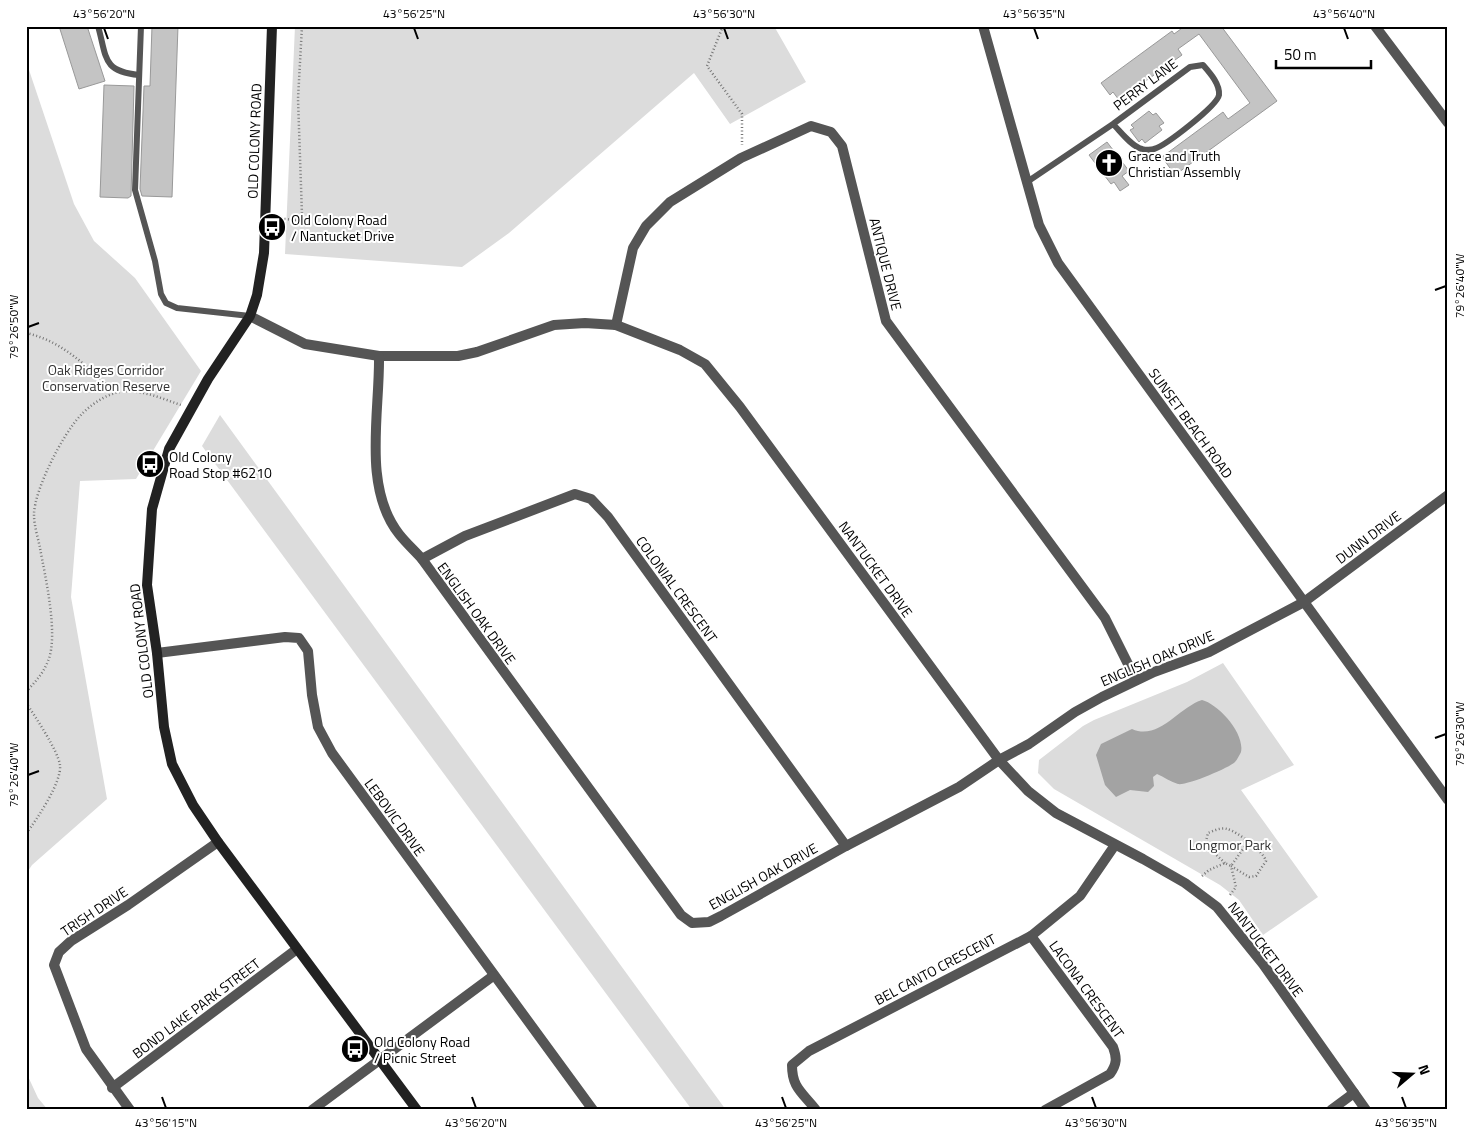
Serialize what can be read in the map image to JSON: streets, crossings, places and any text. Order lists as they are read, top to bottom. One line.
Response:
{"streets":{"street":["OLD COLONY ROAD","ANTIQUE DRIVE","SUNSET BEACH ROAD","DUNN DRIVE","NANTUCKET DRIVE","COLONIAL CRESCENT","ENGLISH OAK DRIVE","LEBOVIC DRIVE","TRISH DRIVE","BEL CANTO CRESCENT","LACONA CRESCENT","BOND LAKE PARK STREET"],"lane":["PERRY LANE"]},"crossings":[["PERRY LANE","SUNSET BEACH ROAD"],["OLD COLONY ROAD","NANTUCKET DRIVE"],["OLD COLONY ROAD","LEBOVIC DRIVE"],["OLD COLONY ROAD","TRISH DRIVE"],["OLD COLONY ROAD","BOND LAKE PARK STREET"],["ANTIQUE DRIVE","NANTUCKET DRIVE"],["ANTIQUE DRIVE","ENGLISH OAK DRIVE"],["SUNSET BEACH ROAD","DUNN DRIVE"],["SUNSET BEACH ROAD","ENGLISH OAK DRIVE"],["DUNN DRIVE","ENGLISH OAK DRIVE"],["NANTUCKET DRIVE","ENGLISH OAK DRIVE"],["NANTUCKET DRIVE","BEL CANTO CRESCENT"],["COLONIAL CRESCENT","ENGLISH OAK DRIVE"],["TRISH DRIVE","BOND LAKE PARK STREET"],["BEL CANTO CRESCENT","LACONA CRESCENT"]],"parks":["Oak Ridges Corridor Conservation Reserve","Longmor Park"],"places":{"church":["Grace and Truth Christian Assembly"],"bus stop":["Old Colony Road / Nantucket Drive","Old Colony Road Stop #6210","Old Colony Road / Picnic Street"]},"scale_bar":"50 m","north":"right","coordinates":["43°56'20\"N","43°56'25\"N","43°56'30\"N","43°56'35\"N","43°56'40\"N","79°26'40\"W","79°26'50\"W","79°26'30\"W","43°56'15\"N"]}
